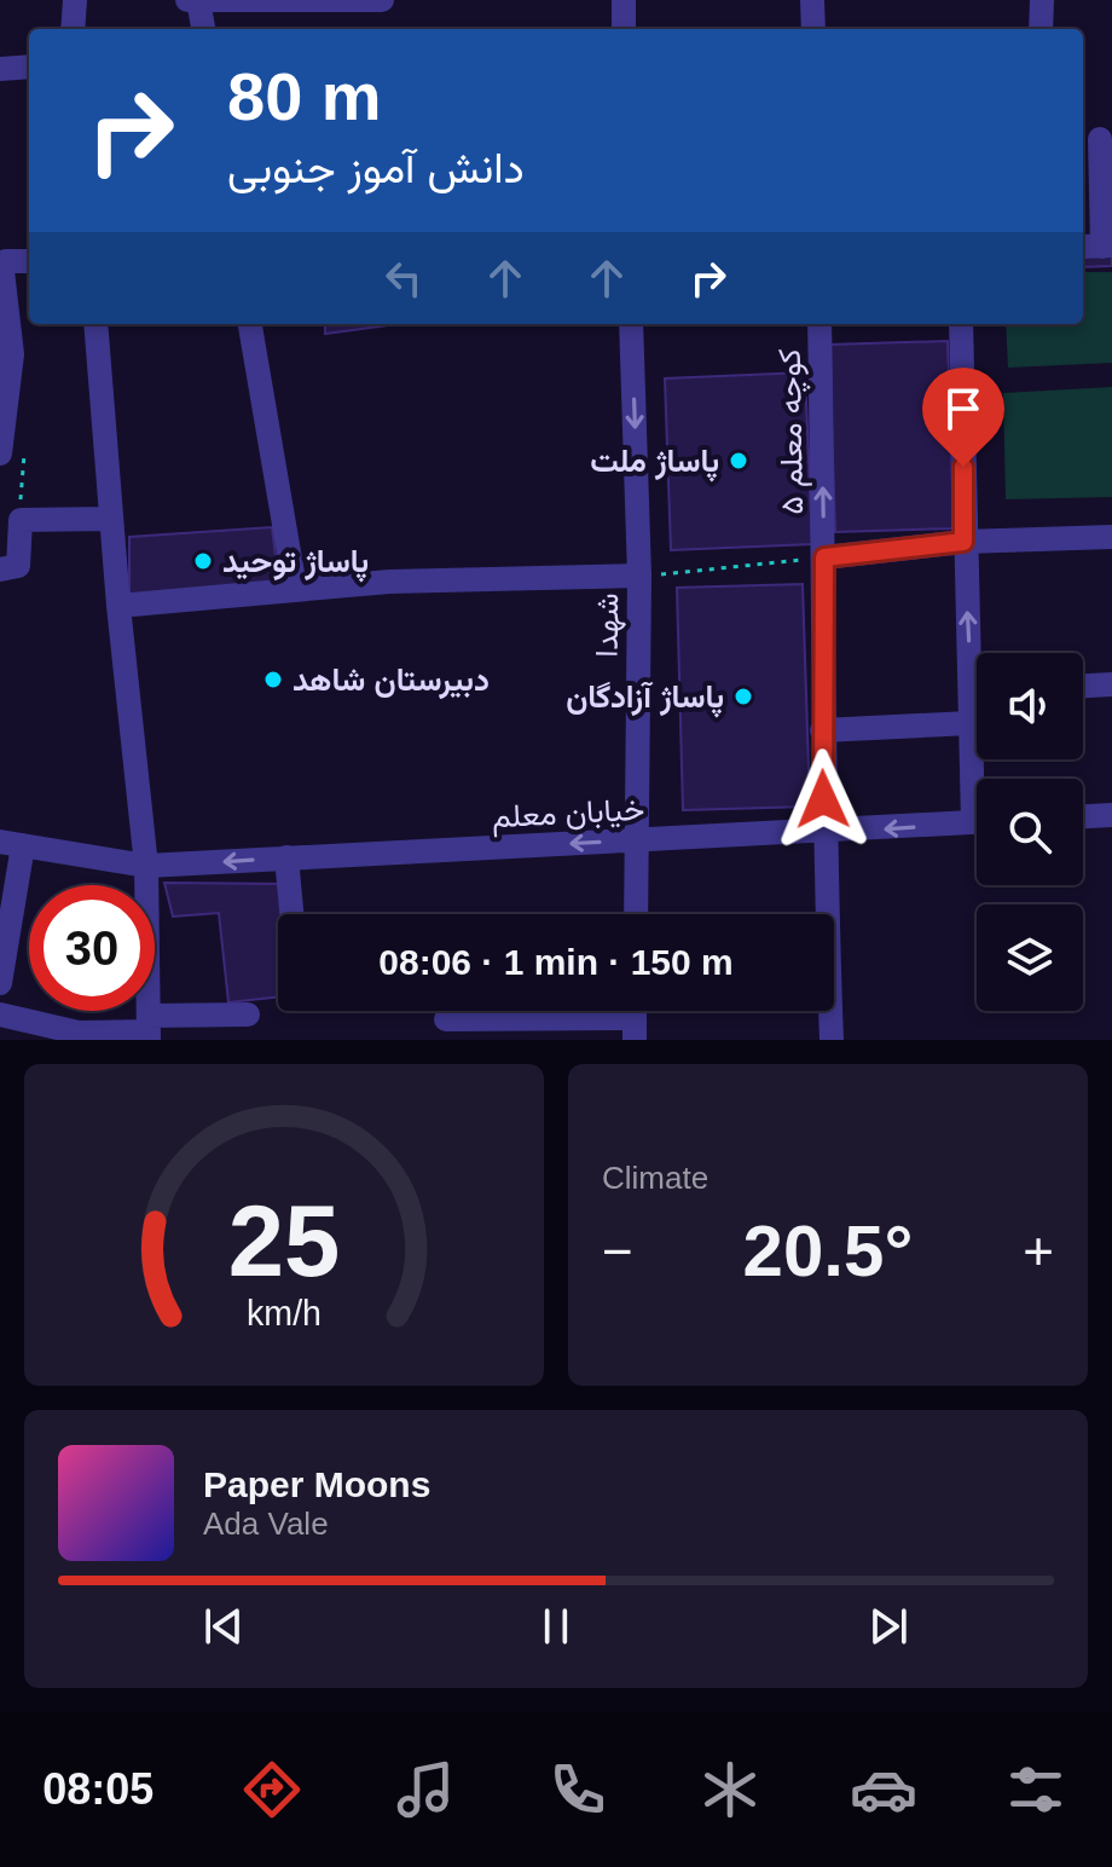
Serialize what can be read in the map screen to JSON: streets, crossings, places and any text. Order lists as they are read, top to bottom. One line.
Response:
{"streets":{"street":["کوچه معلم ۵","شهدا","خیابان معلم"]},"crossings":[["کوچه معلم ۵","خیابان معلم"],["شهدا","خیابان معلم"]],"one_way":["شهدا"],"places":["پاساژ ملت","پاساژ توحید","دبیرستان شاهد","پاساژ آزادگان"],"page":{"turn":["80 m","دانش آموز جنوبی"],"limit":"30","trip":"08:06 · 1 min · 150 m","tile":"Climate","heat":["−","20.5°","+"],"song":["Paper Moons","Ada Vale"],"tabs":"08:05","gauge":["25","km/h"]}}
